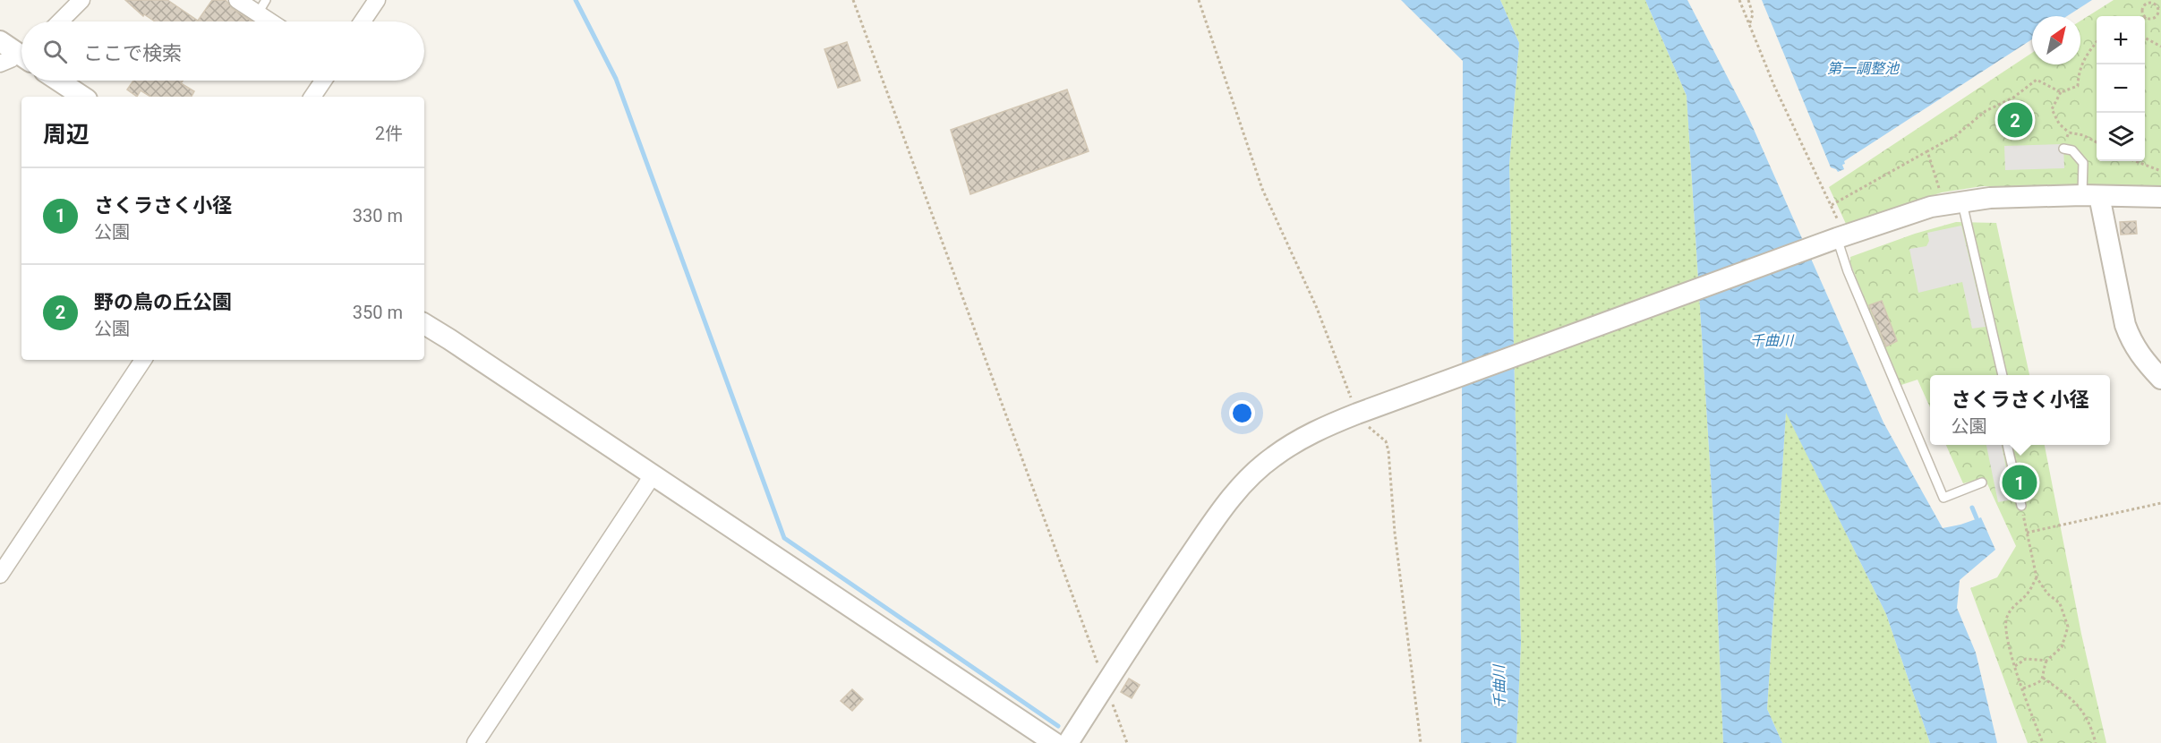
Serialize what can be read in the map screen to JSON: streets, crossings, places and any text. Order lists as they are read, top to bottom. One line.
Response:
{"water":["第一調整池","千曲川"],"north":"top right","page":{"map_buttons":["+","−"],"search":"ここで検索","heading":["周辺","2件"],"pins":["2","1"],"list":[{"mark":"1","name":"さくラさく小径","note":"公園","value":"330 m"},{"mark":"2","name":"野の鳥の丘公園","note":"公園","value":"350 m"}],"popup":["さくラさく小径","公園"]}}
